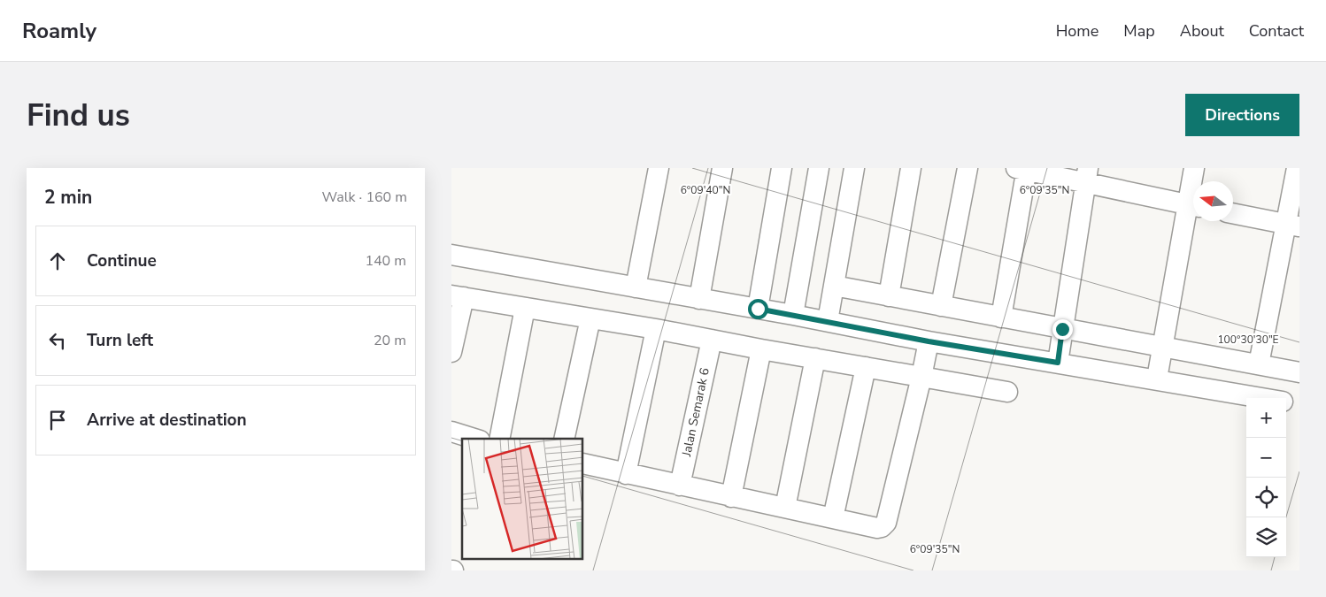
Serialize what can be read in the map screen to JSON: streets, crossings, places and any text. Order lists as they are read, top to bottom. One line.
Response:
{"streets":{"street":["Jalan Semarak 6"]},"north":"left","page":{"header":"Roamly","nav":["Home","Map","About","Contact"],"buttons":"Directions","title":"Find us","heading":["2 min","Walk · 160 m"],"list":[["Continue","140 m"],["Turn left","20 m"],"Arrive at destination"],"map_buttons":["+","−"]},"coordinates":["6°09'40\"N","6°09'35\"N","100°30'30\"E"]}
